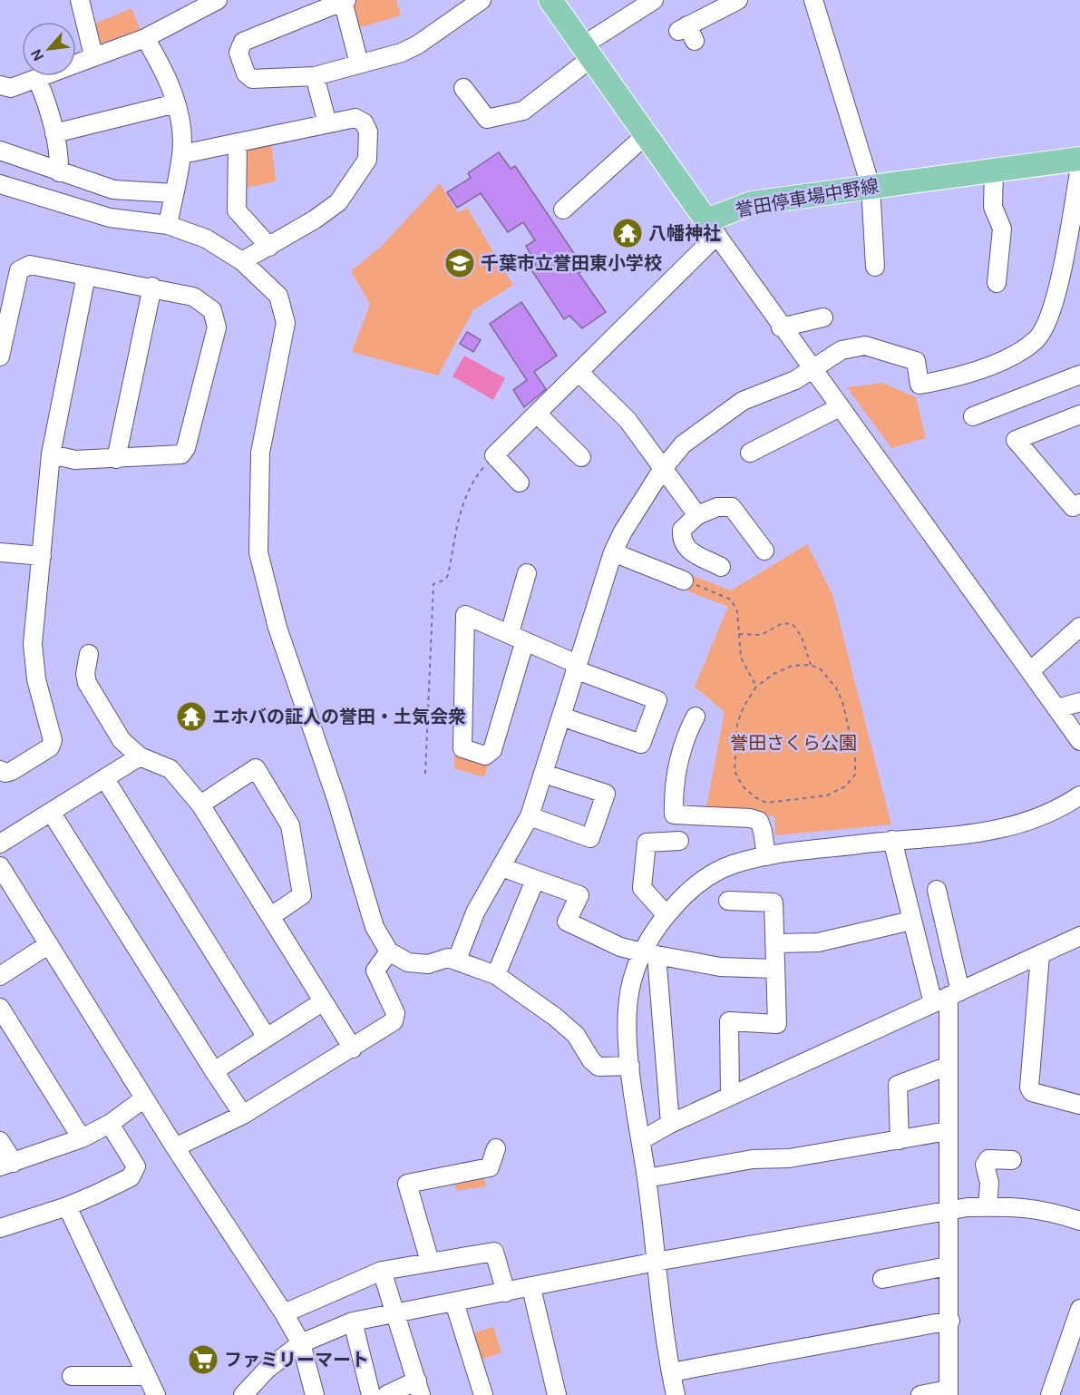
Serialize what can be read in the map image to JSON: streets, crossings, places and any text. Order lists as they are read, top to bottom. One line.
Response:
{"streets":{"main road":["誉田停車場中野線"]},"parks":["誉田さくら公園"],"places":{"temple":["八幡神社","エホバの証人の誉田・土気会衆"],"school or university":["千葉市立誉田東小学校"],"supermarket":["ファミリーマート"]},"north":"bottom left"}
